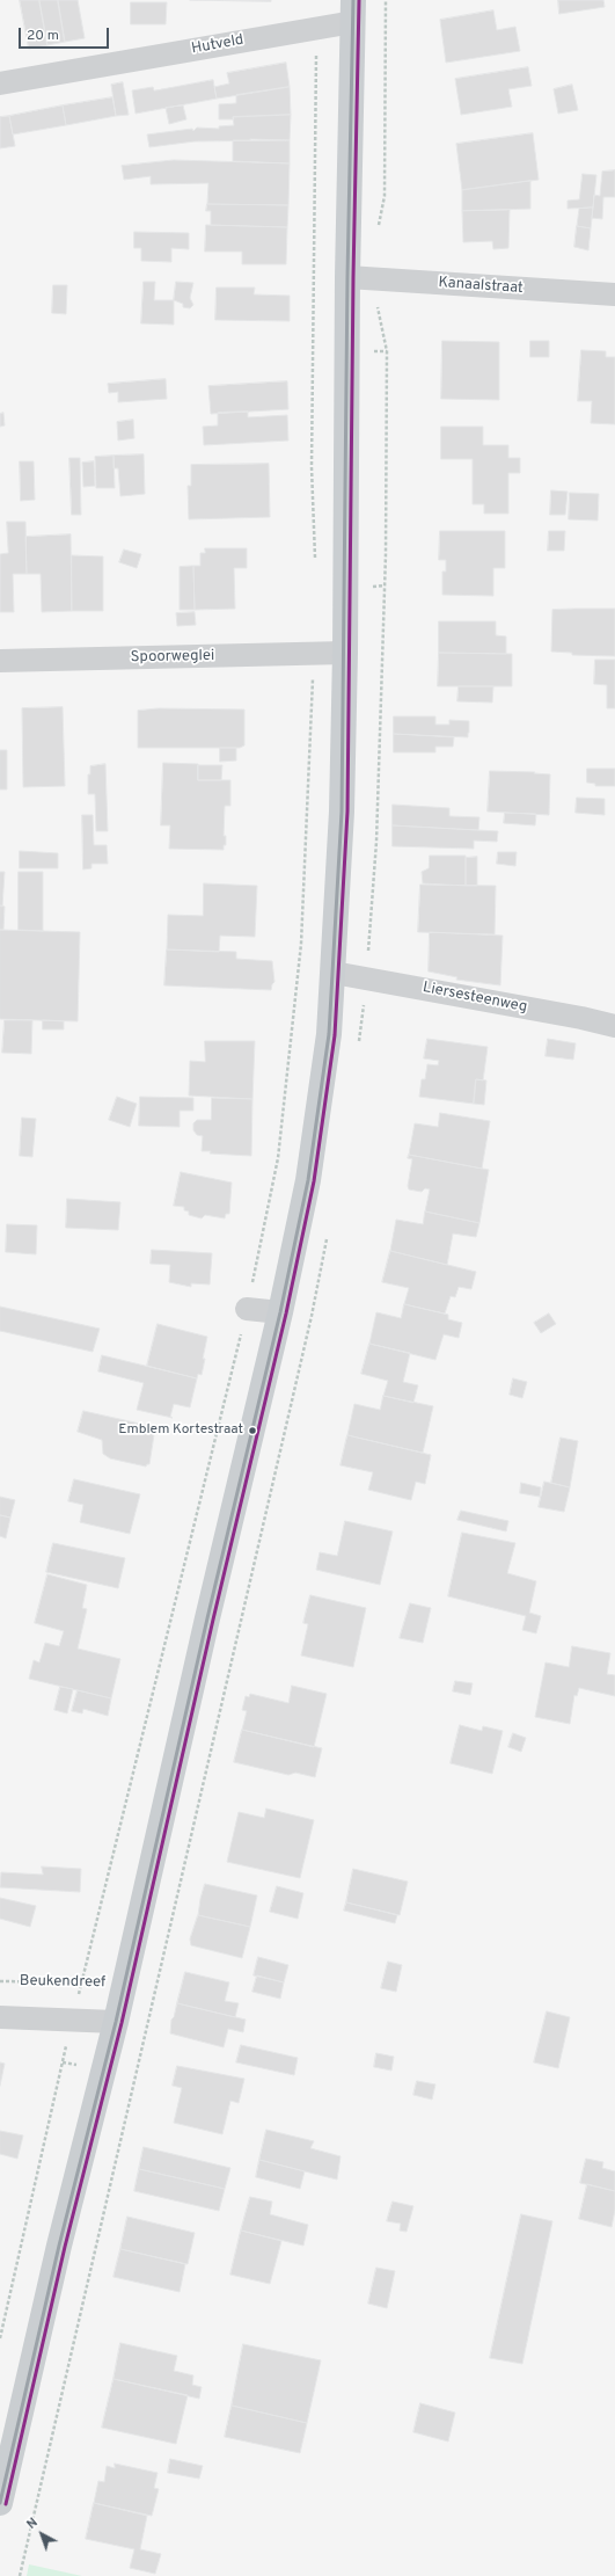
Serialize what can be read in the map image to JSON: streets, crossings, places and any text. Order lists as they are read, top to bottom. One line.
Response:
{"streets":{"street":["Hutveld","Kanaalstraat","Spoorweglei","Liersesteenweg"],"path":["Beukendreef"]},"places":["Emblem Kortestraat"],"scale_bar":"20 m","north":"top left"}
